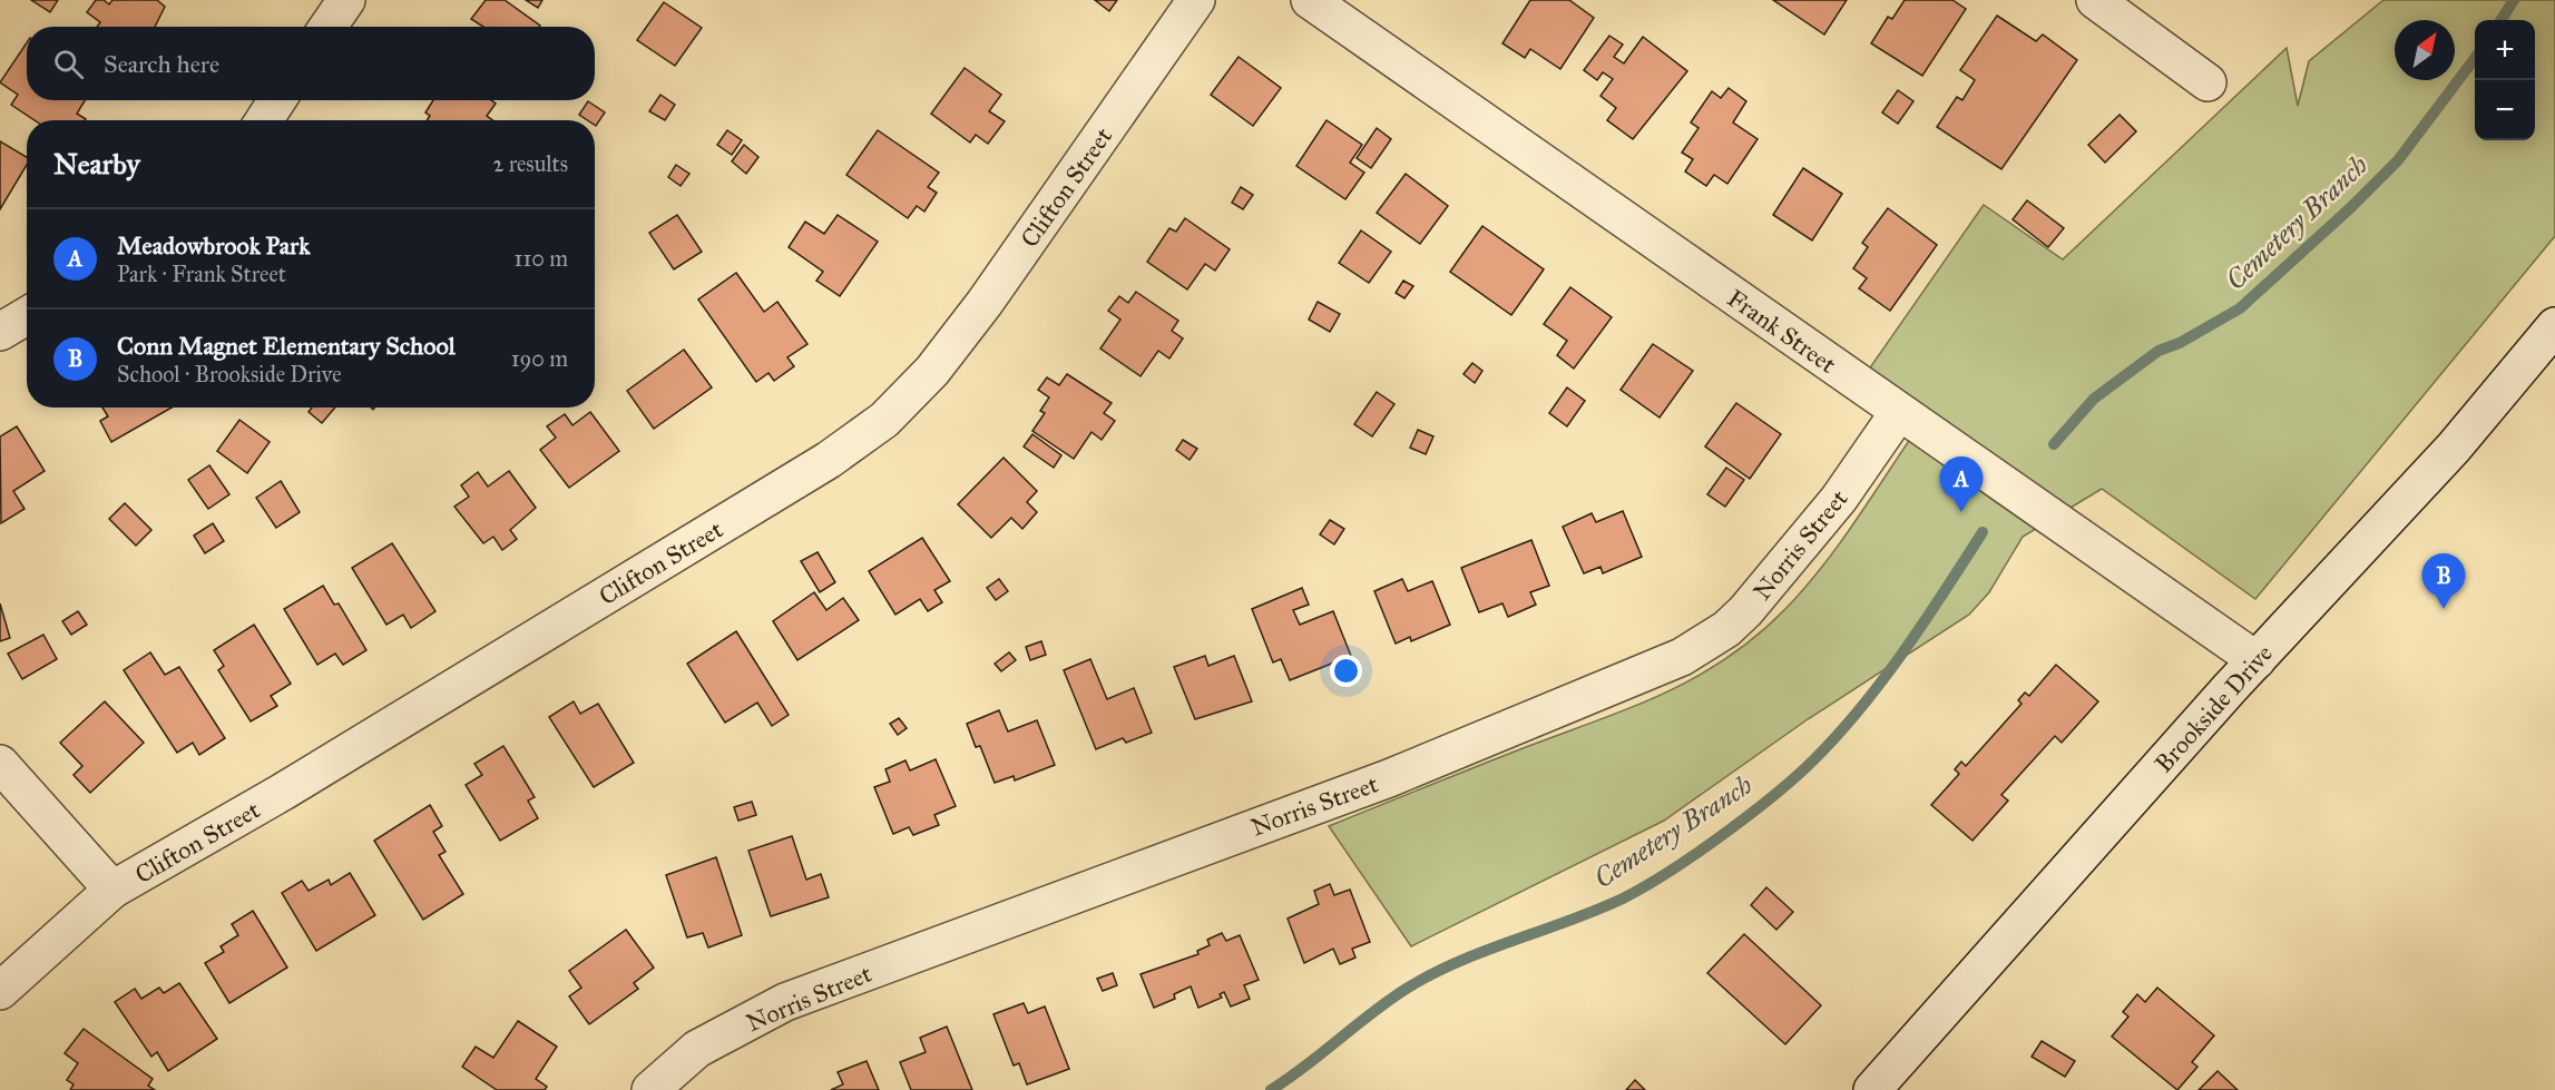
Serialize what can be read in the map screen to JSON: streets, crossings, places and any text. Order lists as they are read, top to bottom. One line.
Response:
{"streets":{"street":["Clifton Street","Frank Street","Norris Street","Brookside Drive"]},"crossings":[["Frank Street","Norris Street"],["Frank Street","Brookside Drive"]],"water":["Cemetery Branch"],"north":"top right","page":{"map_buttons":["+","−"],"search":"Search here","heading":["Nearby","2 results"],"list":[{"mark":"A","name":"Meadowbrook Park","note":"Park · Frank Street","value":"110 m"},{"mark":"B","name":"Conn Magnet Elementary School","note":"School · Brookside Drive","value":"190 m"}],"pins":["A","B"]}}
